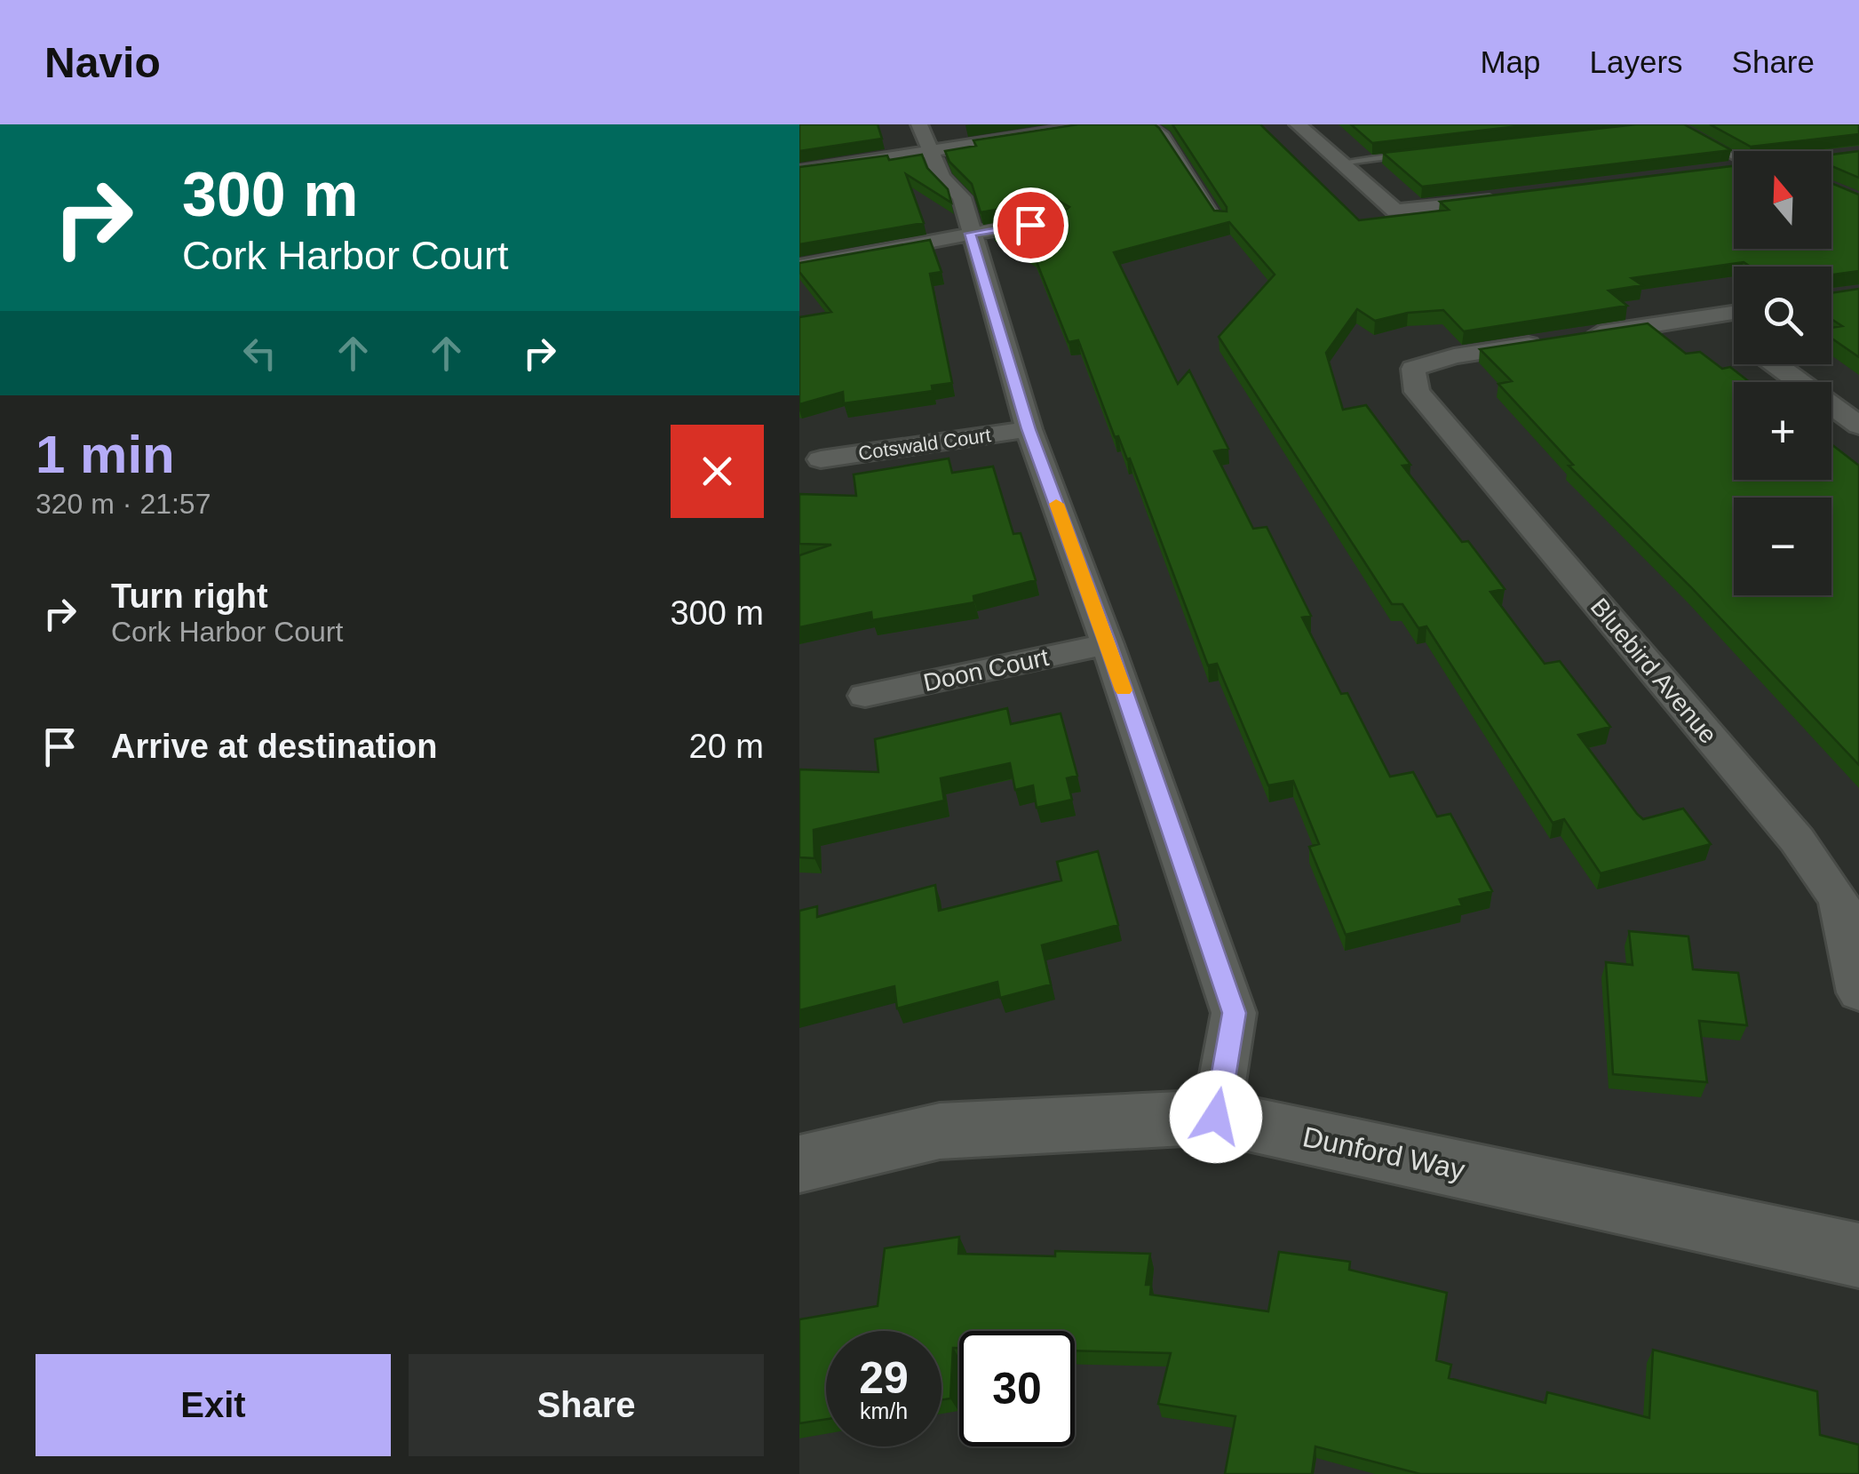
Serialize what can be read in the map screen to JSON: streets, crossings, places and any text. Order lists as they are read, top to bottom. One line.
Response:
{"streets":{"street":["Cotswald Court","Doon Court","Bluebird Avenue","Dunford Way"]},"north":"top","page":{"header":"Navio","nav":["Map","Layers","Share"],"turn":["300 m","Cork Harbor Court"],"map_buttons":["+","−"],"heading":["1 min","320 m · 21:57"],"list":[{"name":"Turn right","note":"Cork Harbor Court","value":"300 m"},{"name":"Arrive at destination","value":"20 m"}],"speed":"29 km/h","limit":"30","buttons":["Exit","Share"]}}
